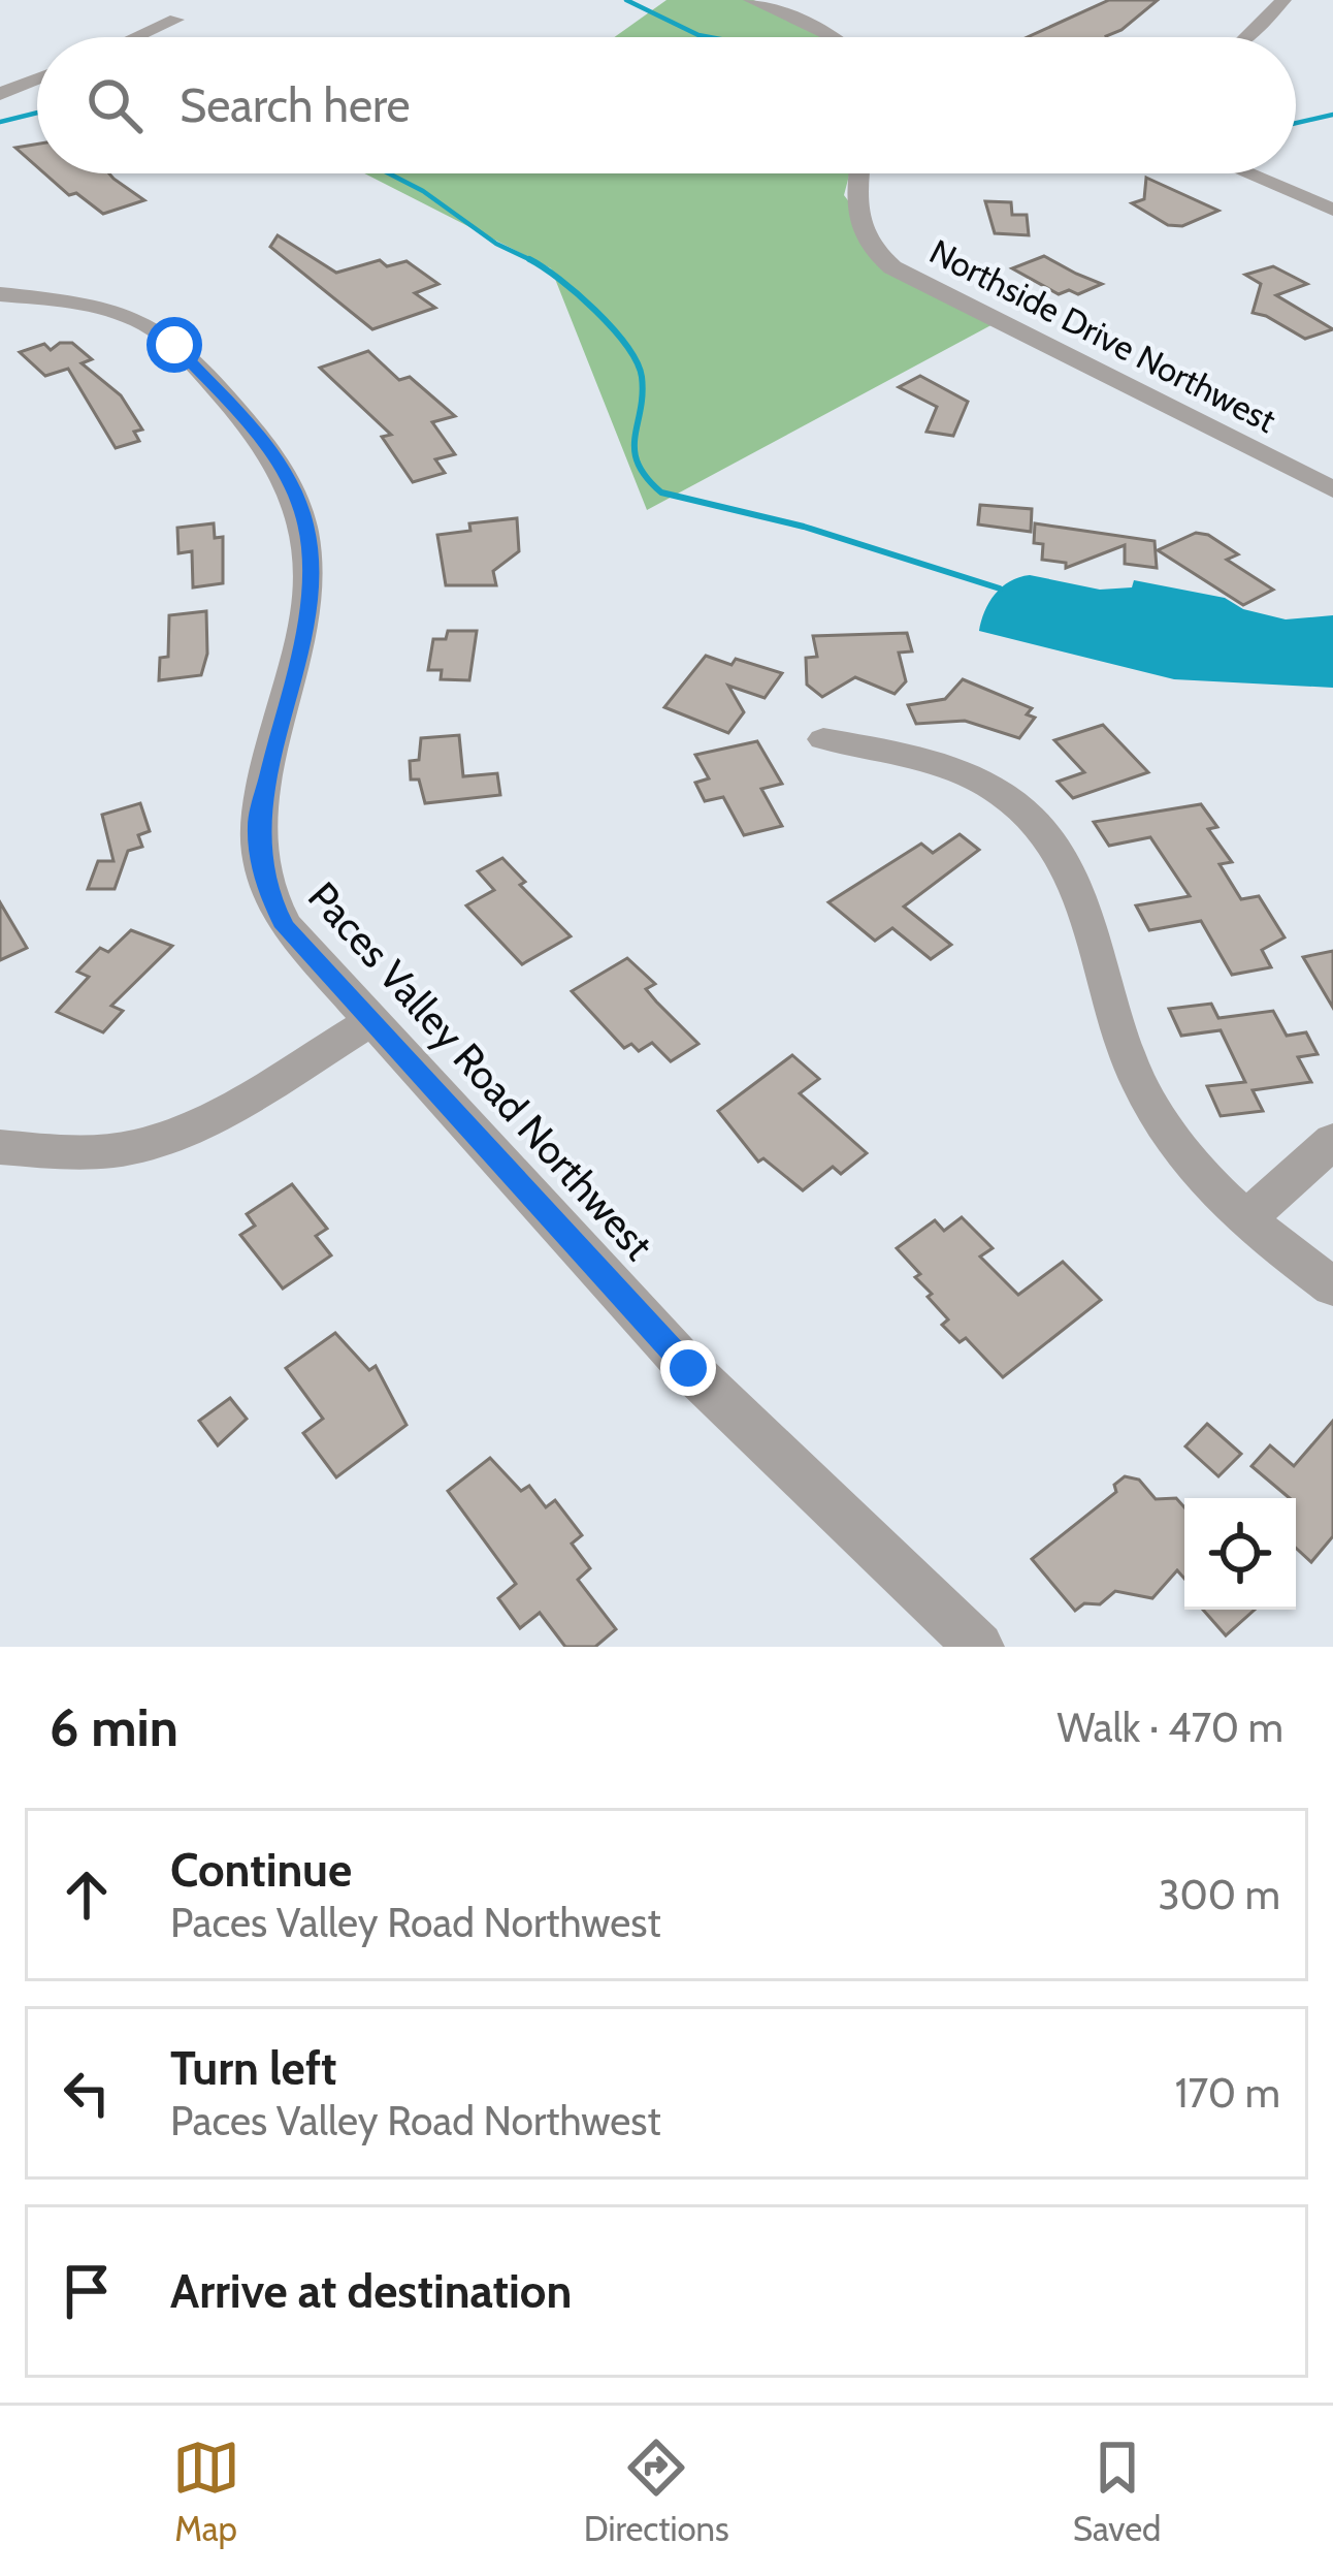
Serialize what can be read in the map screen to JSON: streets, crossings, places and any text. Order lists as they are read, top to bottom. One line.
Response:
{"streets":{"street":["Northside Drive Northwest","Paces Valley Road Northwest"]},"page":{"search":"Search here","heading":["6 min","Walk · 470 m"],"list":[["Continue","Paces Valley Road Northwest","300 m"],["Turn left","Paces Valley Road Northwest","170 m"],"Arrive at destination"],"nav":["Map","Directions","Saved"]}}
